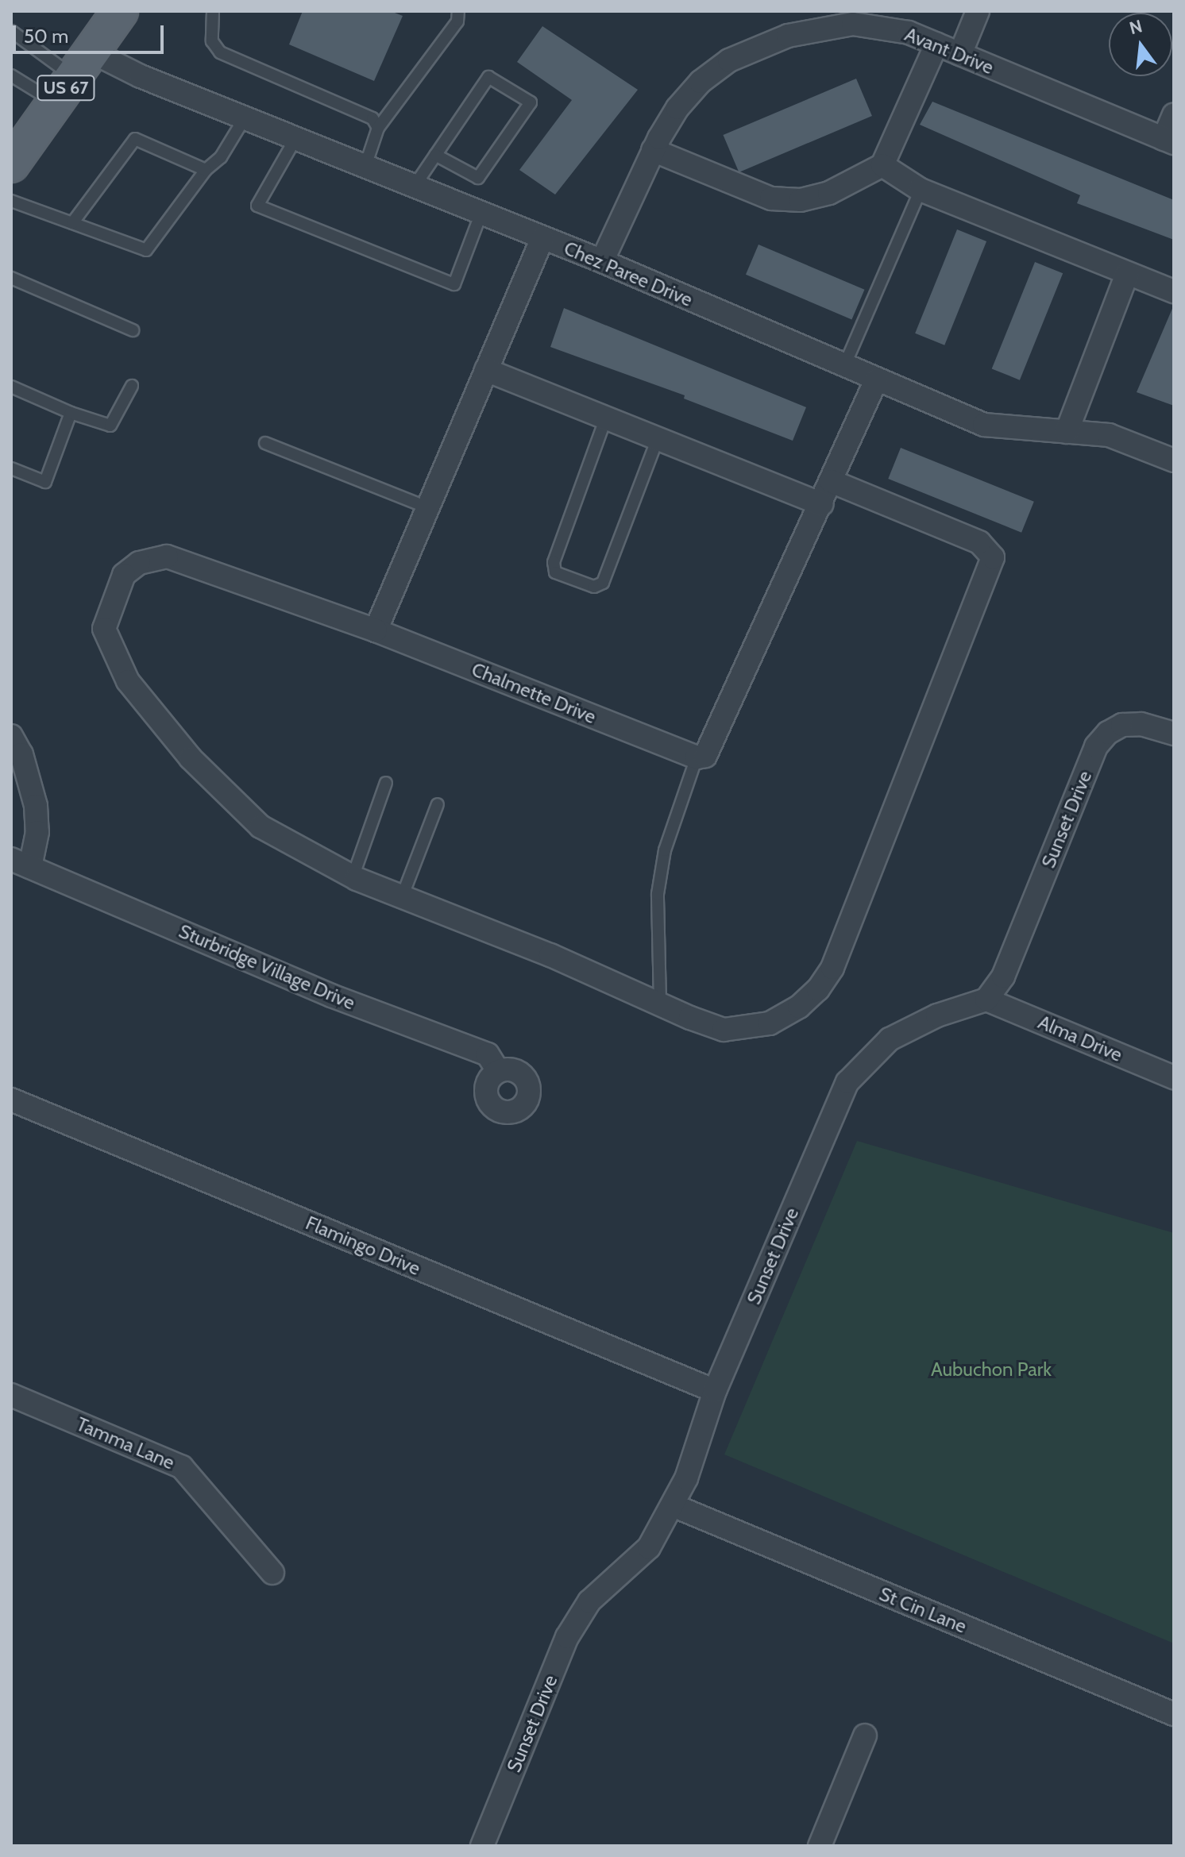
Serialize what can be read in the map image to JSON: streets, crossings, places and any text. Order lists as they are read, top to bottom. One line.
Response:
{"streets":{"main road":["US 67"],"street":["Avant Drive","Chez Paree Drive","Chalmette Drive","Sunset Drive","Sturbridge Village Drive","Alma Drive","Flamingo Drive","Tamma Lane","St Cin Lane"]},"crossings":[["Avant Drive","Chez Paree Drive"],["US 67","Chez Paree Drive"],["Sunset Drive","Alma Drive"],["Sunset Drive","Flamingo Drive"],["Sunset Drive","St Cin Lane"]],"parks":["Aubuchon Park"],"scale_bar":"50 m","north":"top"}
